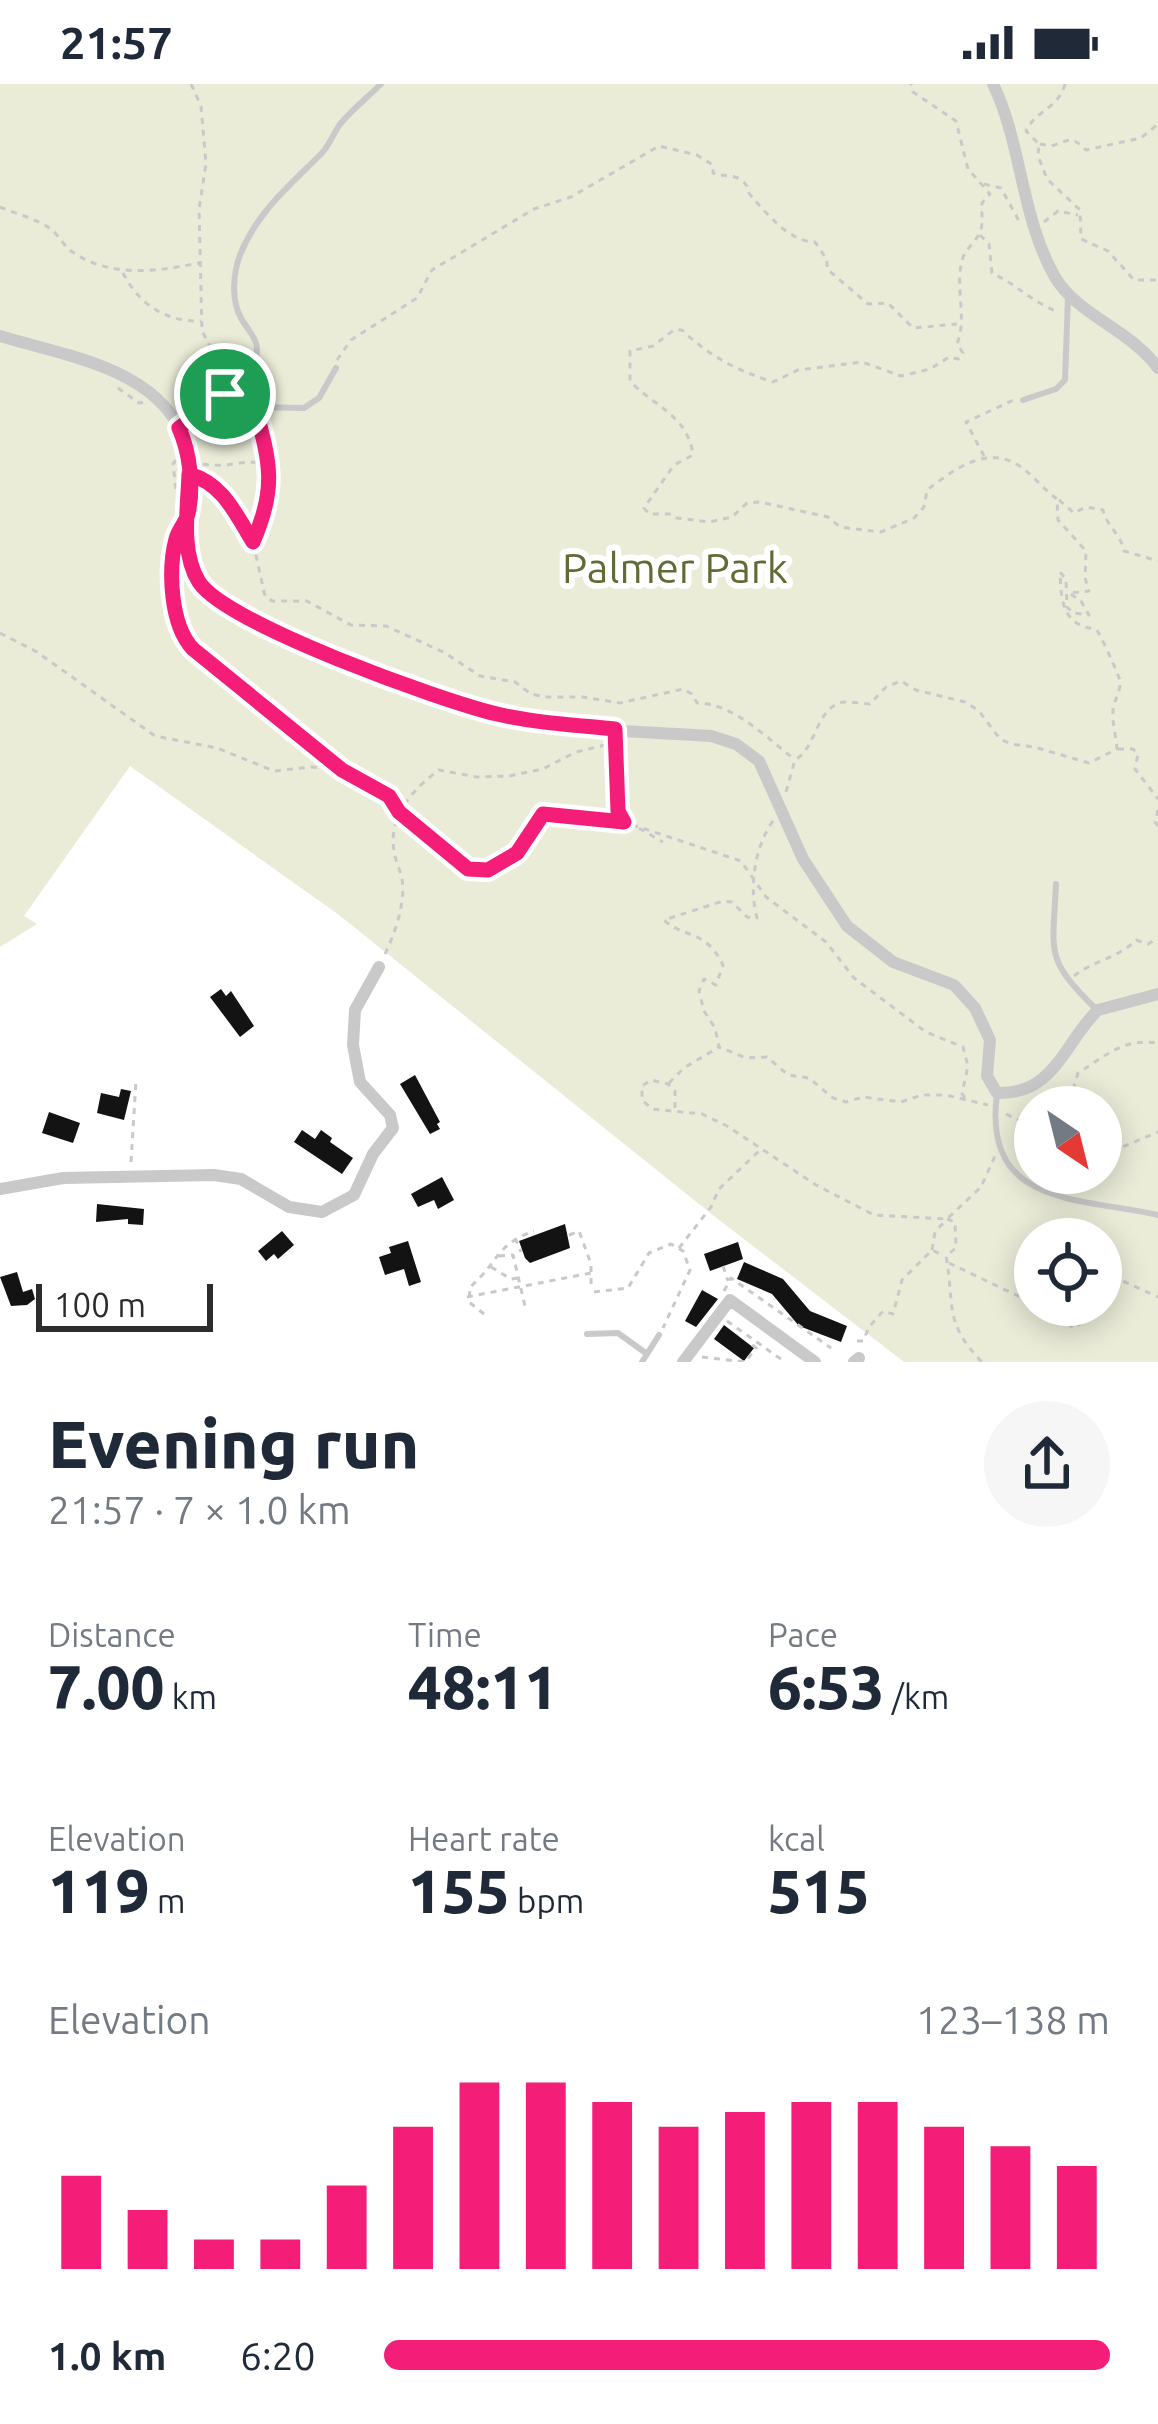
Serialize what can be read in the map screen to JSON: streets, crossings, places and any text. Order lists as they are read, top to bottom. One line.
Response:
{"parks":["Palmer Park"],"scale_bar":"100 m","north":"bottom right","page":{"status":"21:57","scale":"100 m","heading":["Evening run","21:57 · 7 × 1.0 km"],"stats":[["Distance","7.00 km"],["Time","48:11"],["Pace","6:53 /km"],["Elevation","119 m"],["Heart rate","155 bpm"],["kcal","515"]],"chart":["Elevation","123–138 m"],"list":[{"name":"1.0 km","note":"6:20"}]}}
